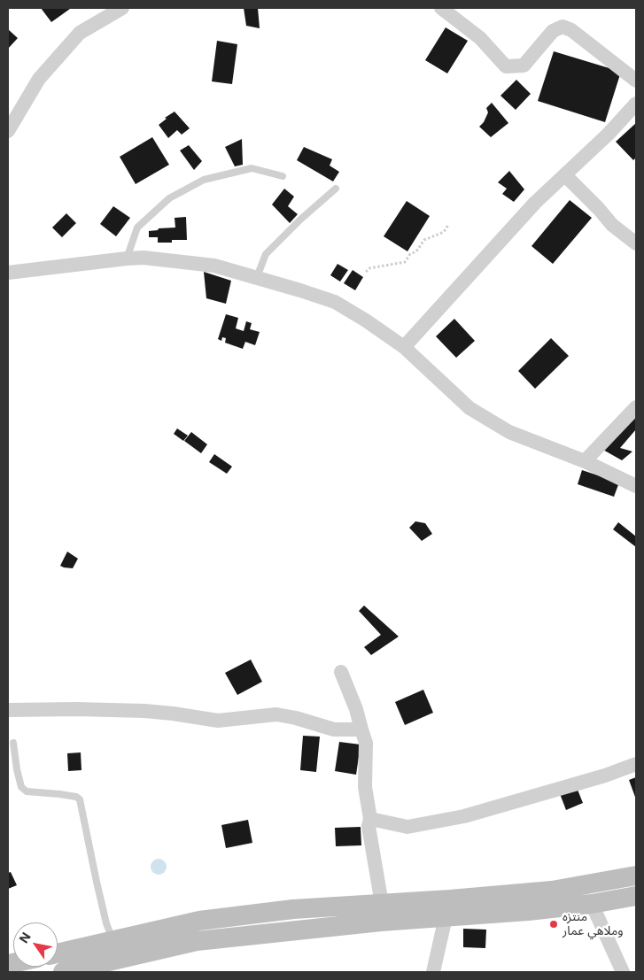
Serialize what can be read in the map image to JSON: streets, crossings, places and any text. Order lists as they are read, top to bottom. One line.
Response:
{"places":["منتزه وملاهي عمار"],"north":"top left"}
